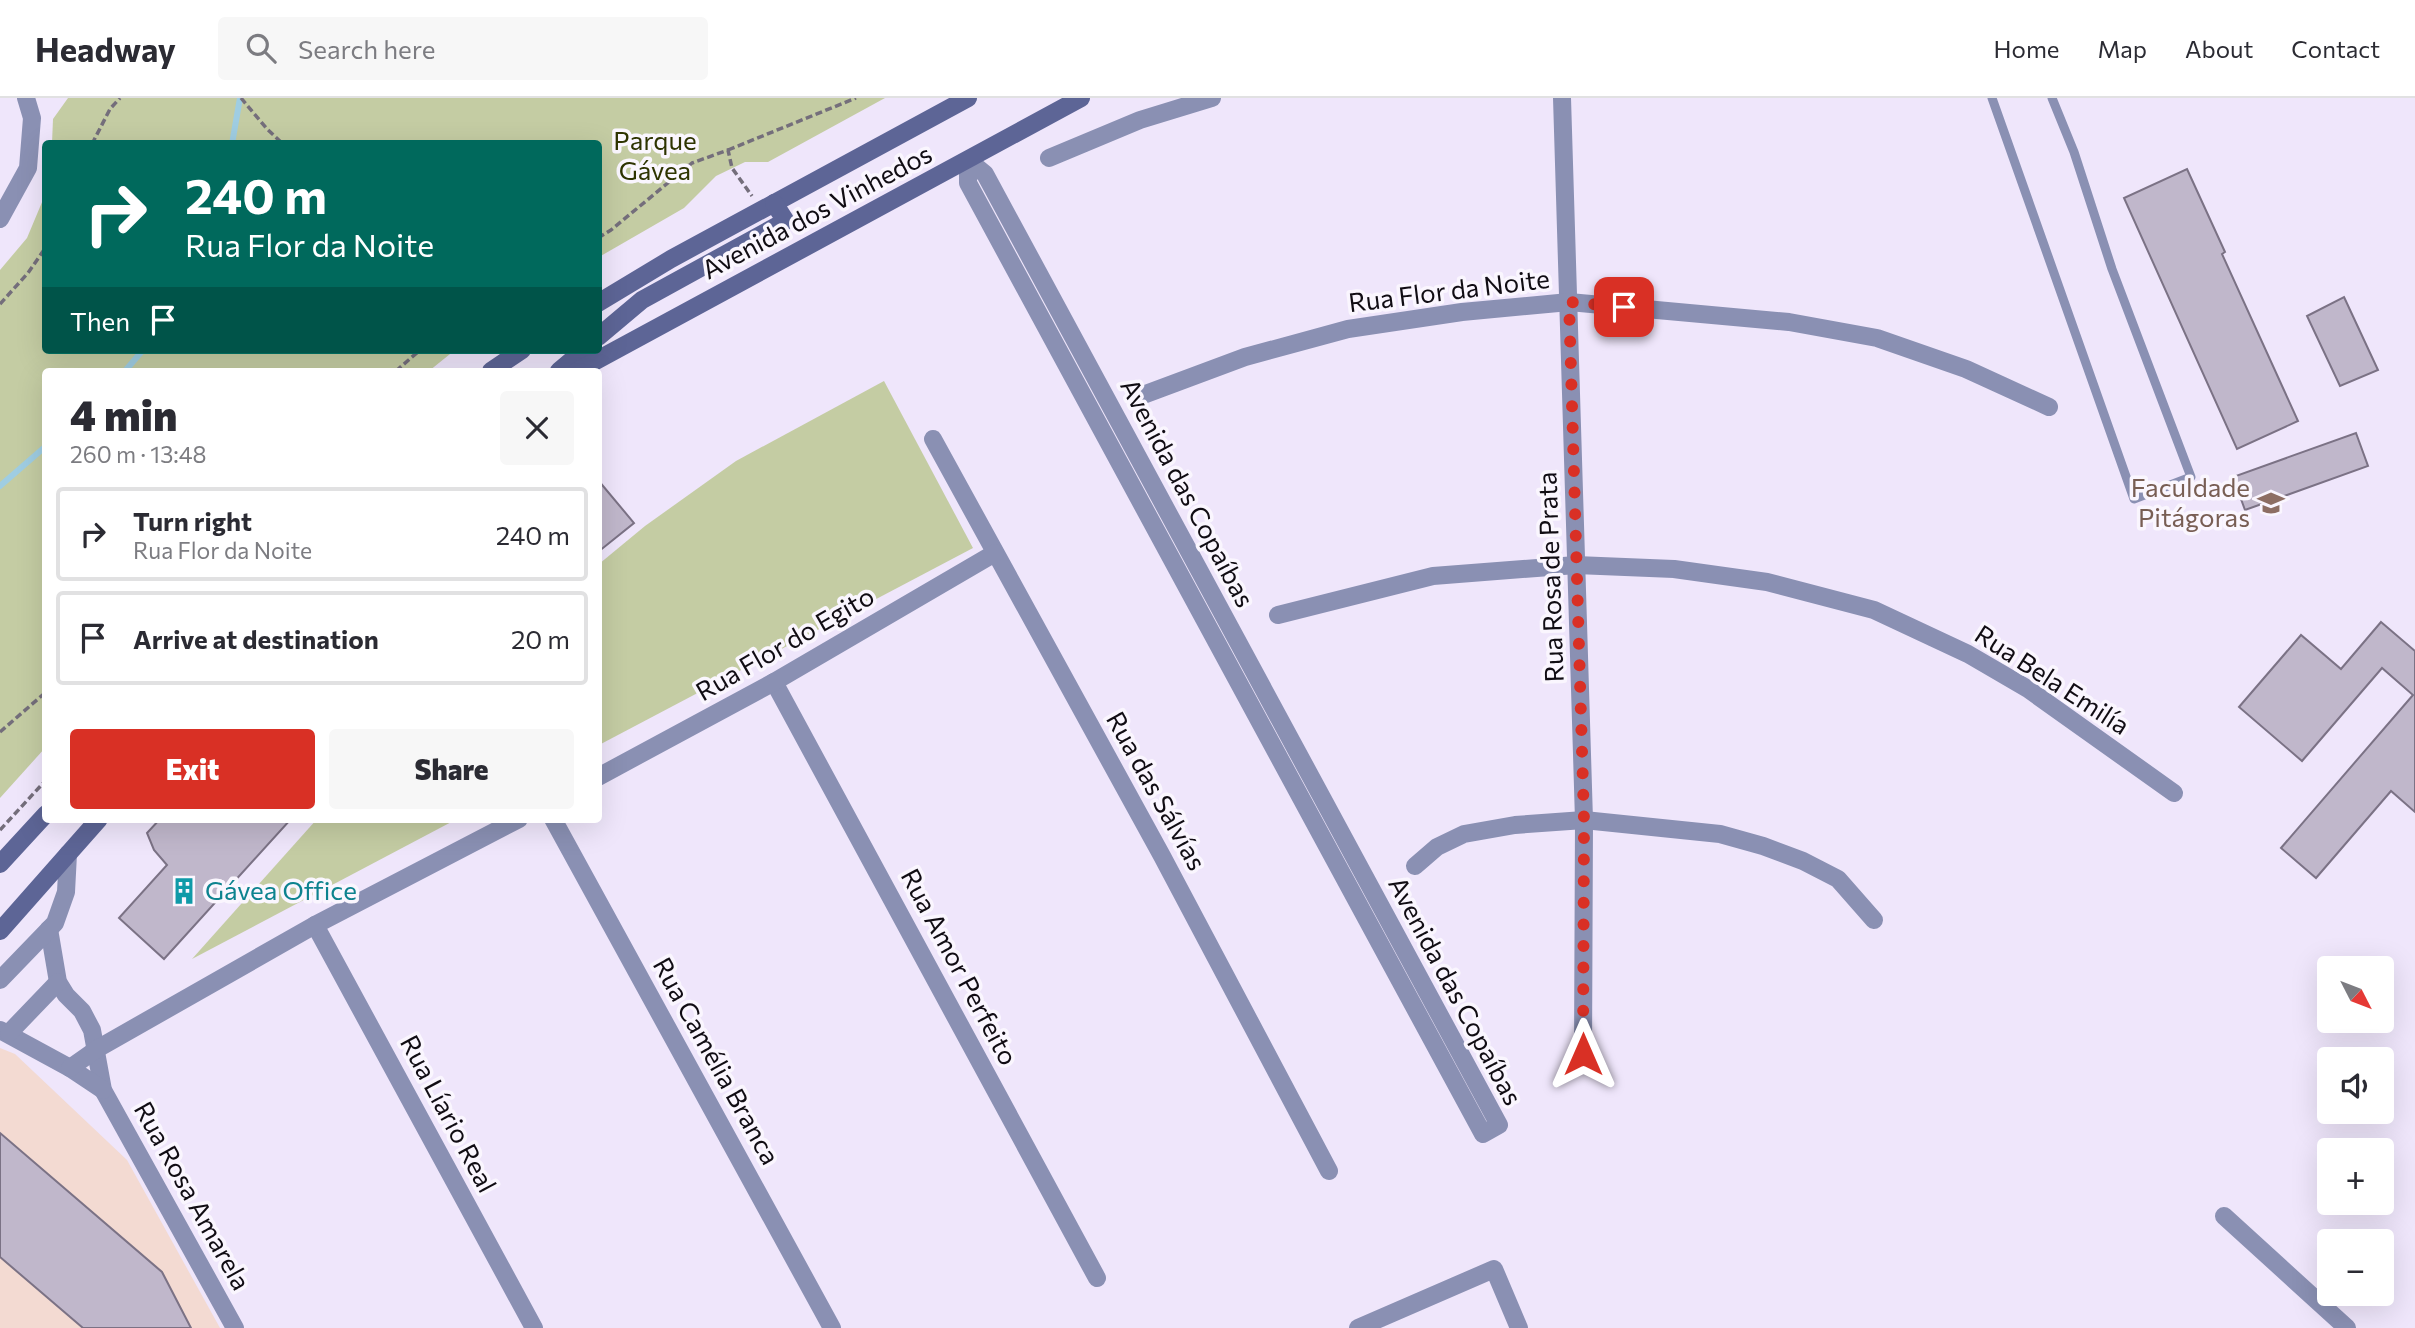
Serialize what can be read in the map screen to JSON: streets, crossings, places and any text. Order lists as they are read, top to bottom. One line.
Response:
{"streets":{"main road":["Avenida dos Vinhedos"],"street":["Rua Flor da Noite","Avenida das Copaíbas","Rua Rosa de Prata","Rua Flor do Egito","Rua Bela Emilía","Rua das Sálvías","Rua Amor Perfeito","Rua Camélia Branca","Rua Líario Real","Rua Rosa Amarela"]},"crossings":[["Avenida dos Vinhedos","Avenida das Copaíbas"],["Rua Flor da Noite","Rua Rosa de Prata"],["Rua Rosa de Prata","Rua Bela Emilía"],["Rua Flor do Egito","Rua das Sálvías"],["Rua Flor do Egito","Rua Amor Perfeito"]],"parks":["Parque Gávea"],"places":{"school or university":["Faculdade Pitágoras"],"building":["Gávea Office"]},"north":"bottom right","page":{"header":"Headway","search":"Search here","nav":["Home","Map","About","Contact"],"turn":["240 m","Rua Flor da Noite"],"then":"Then","heading":["4 min","260 m · 13:48"],"list":[{"name":"Turn right","note":"Rua Flor da Noite","value":"240 m"},{"name":"Arrive at destination","value":"20 m"}],"buttons":["Exit","Share"],"map_buttons":["+","−"]}}
